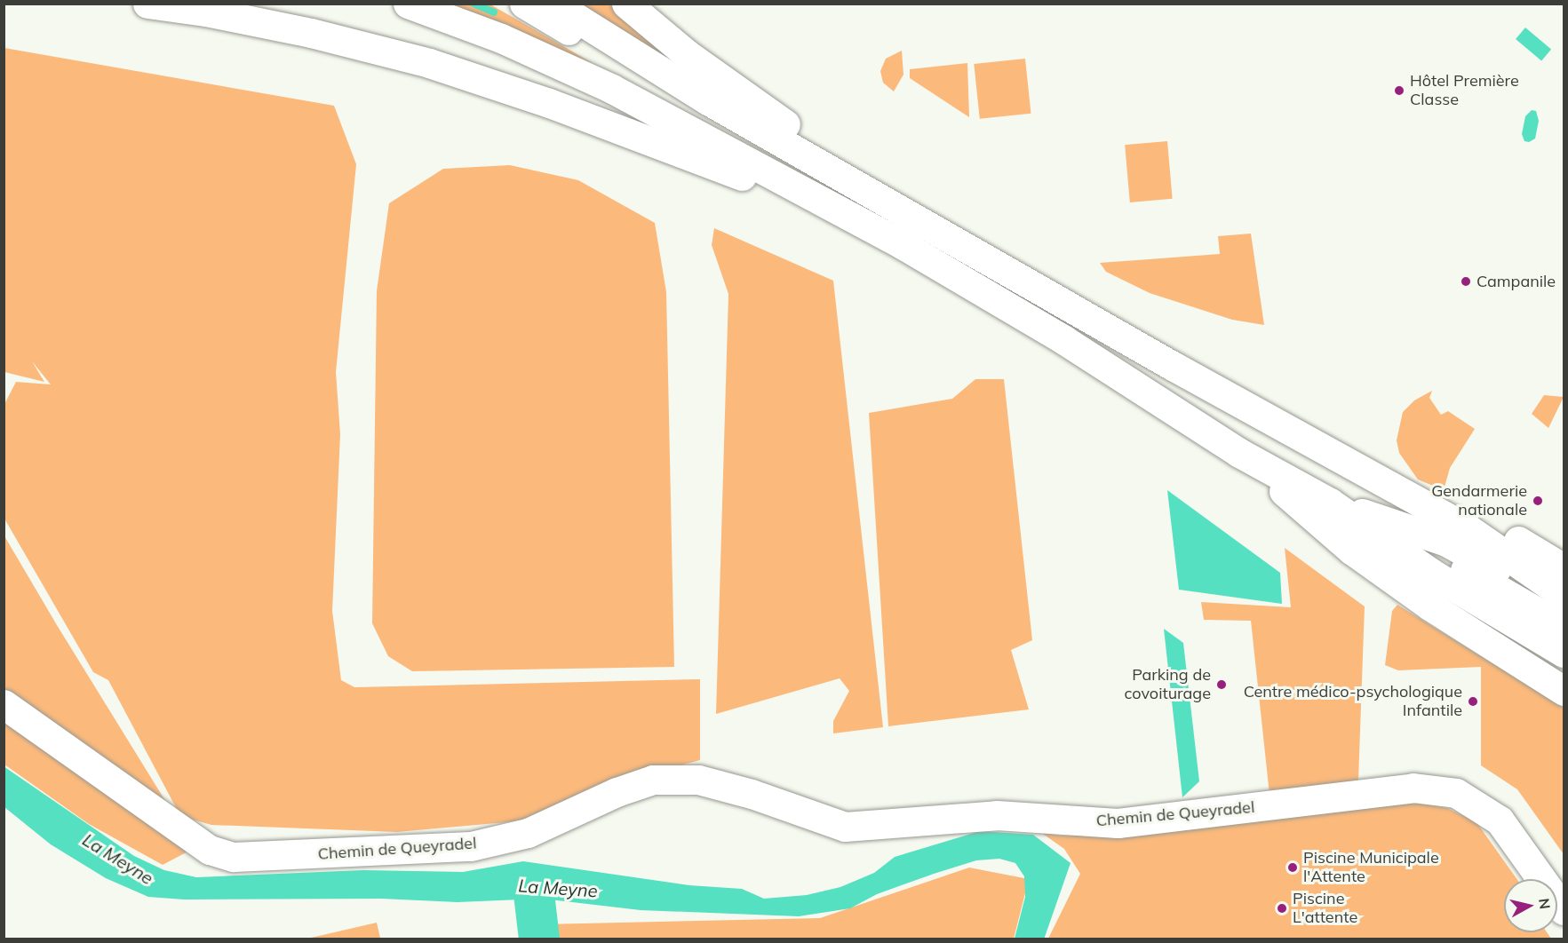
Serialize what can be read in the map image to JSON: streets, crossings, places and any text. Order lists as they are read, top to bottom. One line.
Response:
{"streets":{"main road":["Chemin de Queyradel"]},"water":["La Meyne"],"places":["Hôtel Première Classe","Campanile","Gendarmerie nationale","Parking de covoiturage","Centre médico-psychologique Infantile","Piscine Municipale l'Attente","Piscine L'attente"],"north":"right"}
